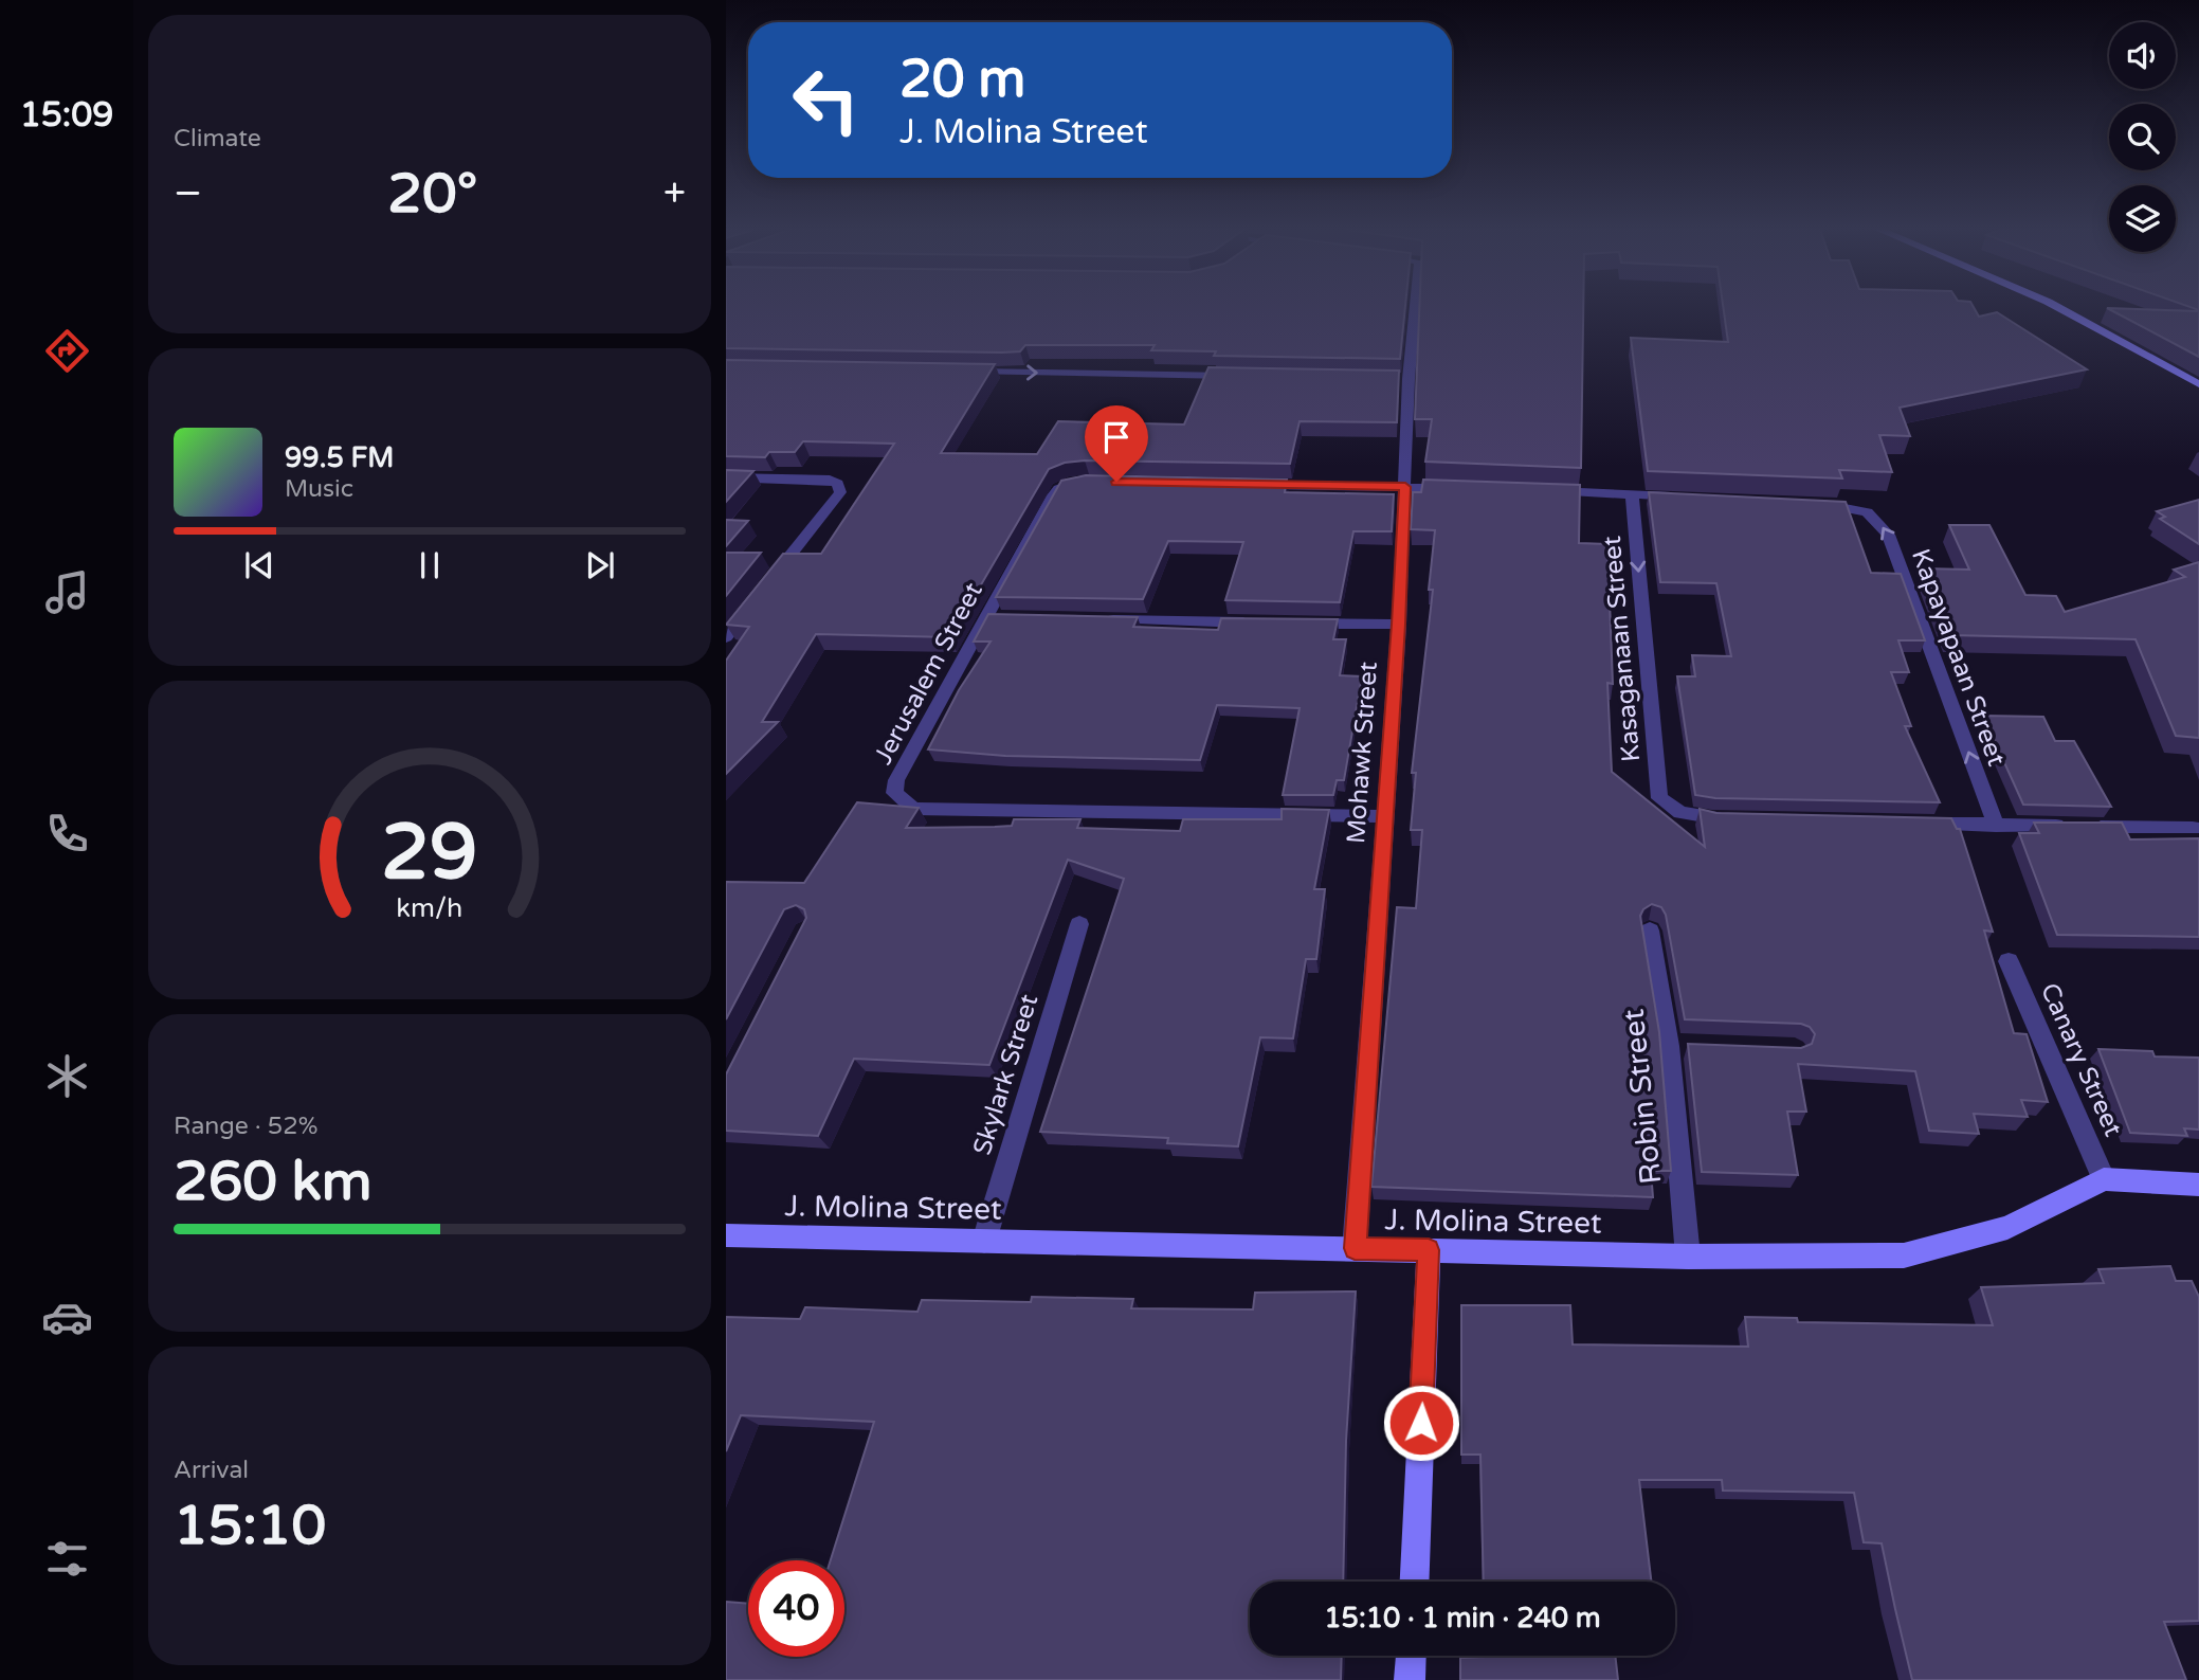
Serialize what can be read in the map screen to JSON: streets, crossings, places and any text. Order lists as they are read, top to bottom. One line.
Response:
{"streets":{"street":["Kasaganaan Street","Kapayapaan Street","Jerusalem Street","Mohawk Street","Canary Street","Skylark Street","Robin Street","J. Molina Street"]},"crossings":[["Jerusalem Street","Mohawk Street"],["Mohawk Street","J. Molina Street"],["Canary Street","J. Molina Street"],["Skylark Street","J. Molina Street"],["Robin Street","J. Molina Street"]],"one_way":["Kasaganaan Street","Kapayapaan Street"],"page":{"tabs":"15:09","tile":["Climate",["Range · 52%","260 km"],["Arrival","15:10"]],"turn":["20 m","J. Molina Street"],"heat":["−","20°","+"],"song":["99.5 FM","Music"],"limit":"40","trip":"15:10 · 1 min · 240 m","gauge":["29","km/h"]}}
